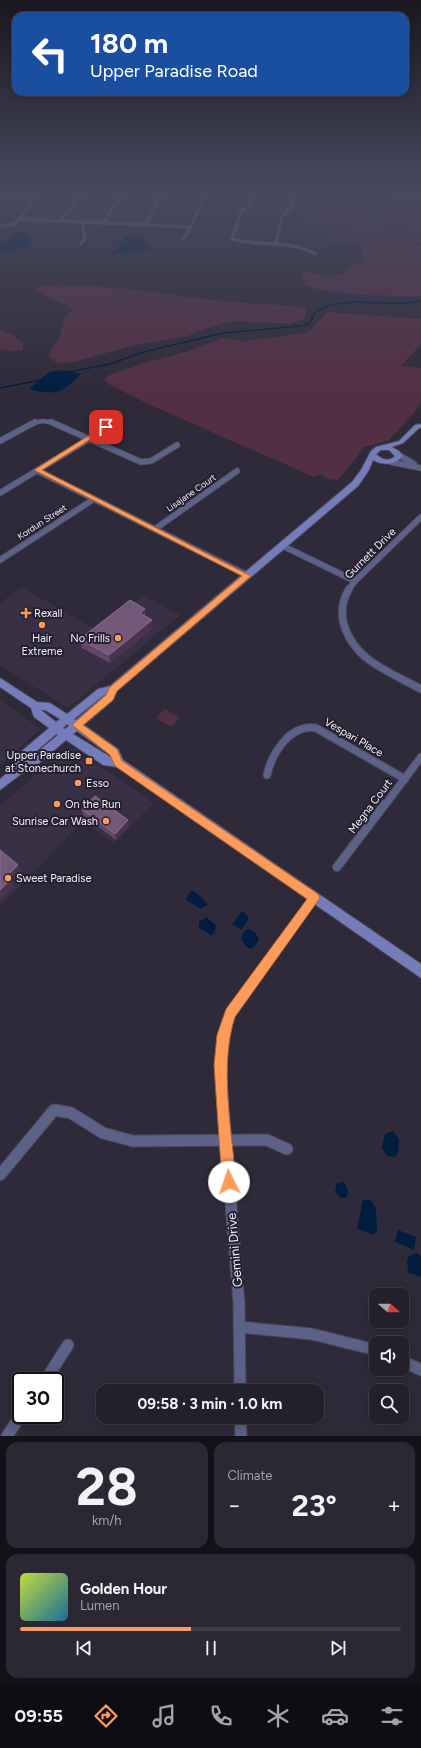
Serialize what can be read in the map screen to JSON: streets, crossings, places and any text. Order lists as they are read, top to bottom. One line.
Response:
{"streets":{"street":["Lisajane Court","Kordun Street","Gurnett Drive","Vespari Place","Megna Court","Gemini Drive"]},"crossings":[["Vespari Place","Megna Court"]],"places":{"health":["Rexall"],"other":["Hair Extreme","No Frills","Esso","On the Run","Sunrise Car Wash","Sweet Paradise"],"transit":["Upper Paradise at Stonechurch"]},"north":"right","page":{"turn":["180 m","Upper Paradise Road"],"limit":"30","trip":"09:58 · 3 min · 1.0 km","tile":[["28","km/h"],"Climate"],"heat":["−","23°","+"],"song":["Golden Hour","Lumen"],"tabs":"09:55"}}
